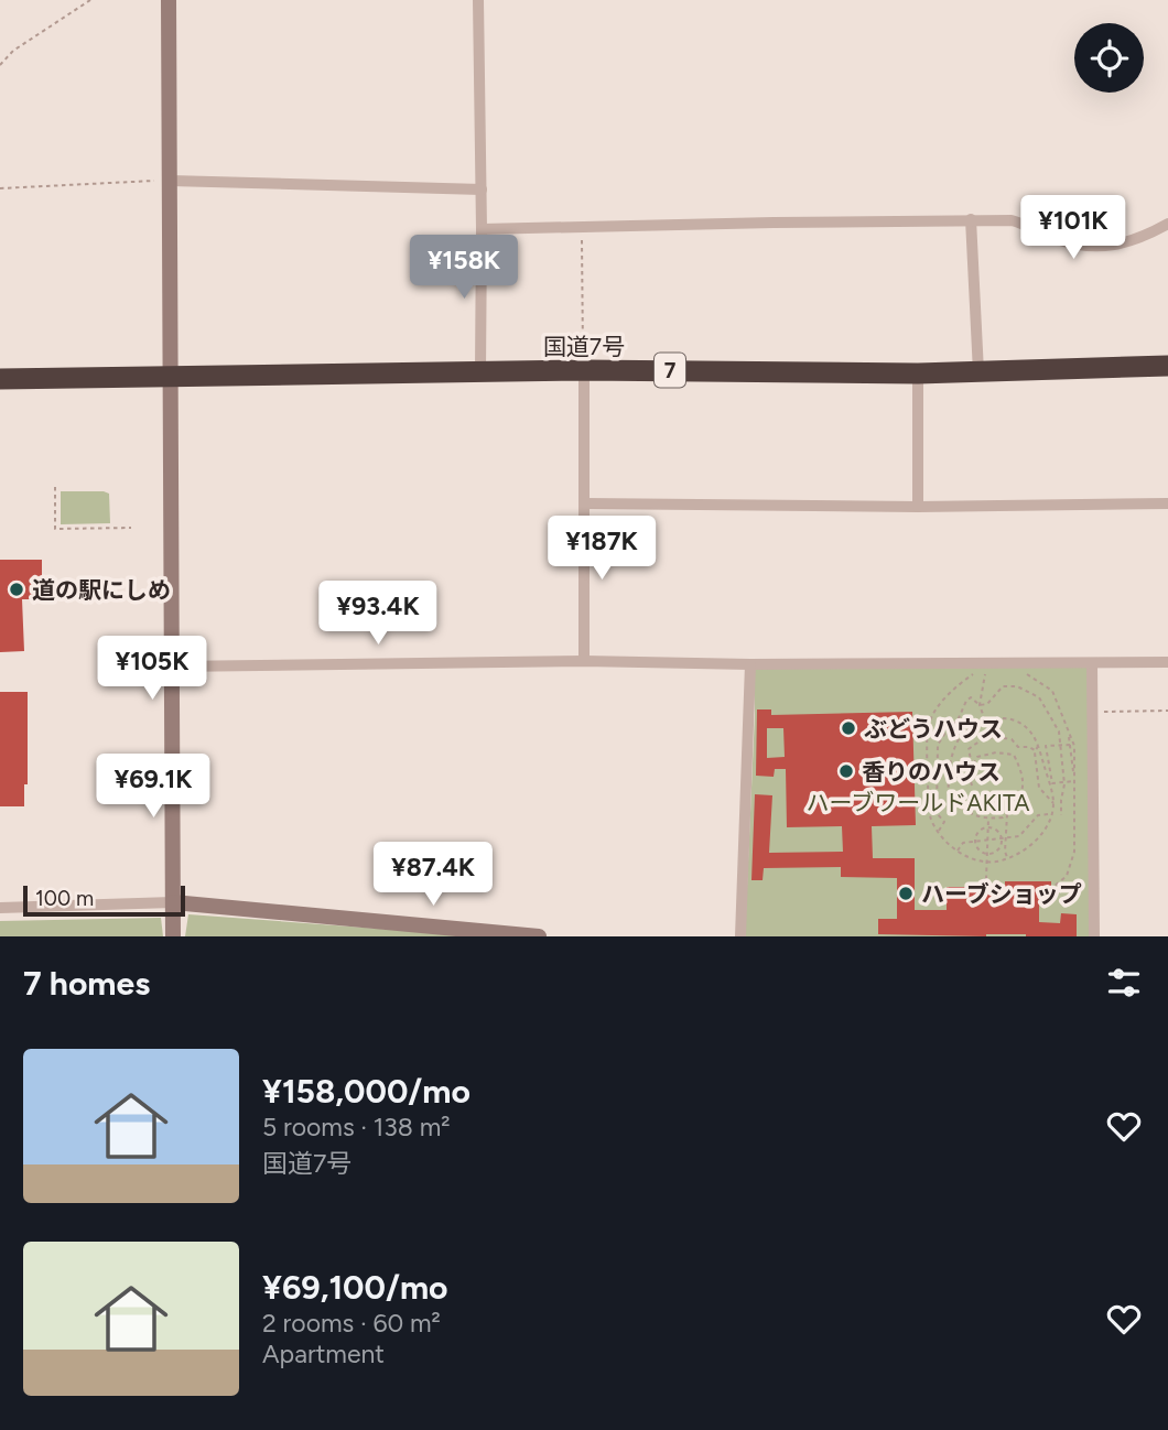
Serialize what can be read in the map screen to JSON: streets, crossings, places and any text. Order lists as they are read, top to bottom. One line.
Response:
{"streets":{"highway":["国道7号","7"]},"parks":["ハーブワールドAKITA"],"places":["道の駅にしめ","ぶどうハウス","香りのハウス","ハーブショップ"],"scale_bar":"100 m","page":{"price":["¥101K","¥158K","¥187K","¥93.4K","¥105K","¥69.1K","¥87.4K"],"scale":"100 m","heading":"7 homes","list":[{"name":"¥158,000/mo","note":"5 rooms · 138 m² · 国道7号"},{"name":"¥69,100/mo","note":"2 rooms · 60 m² · Apartment"}]}}
